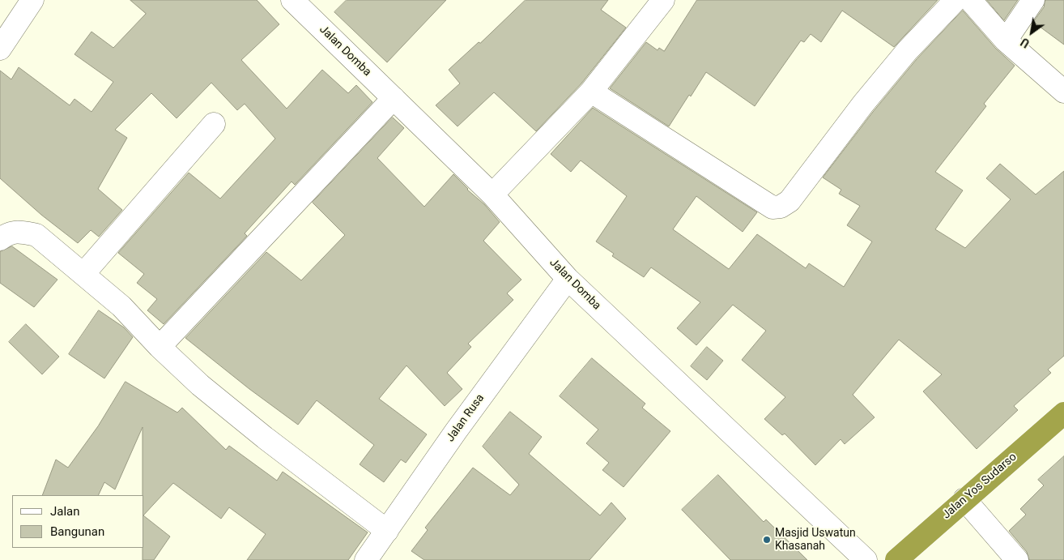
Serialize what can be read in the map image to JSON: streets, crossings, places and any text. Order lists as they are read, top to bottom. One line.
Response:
{"streets":{"highway":["Jalan Yos Sudarso"],"street":["Jalan Domba","Jalan Rusa"]},"crossings":[["Jalan Domba","Jalan Rusa"]],"places":["Masjid Uswatun Khasanah"],"legend":["Jalan","Bangunan"],"north":"bottom left"}
